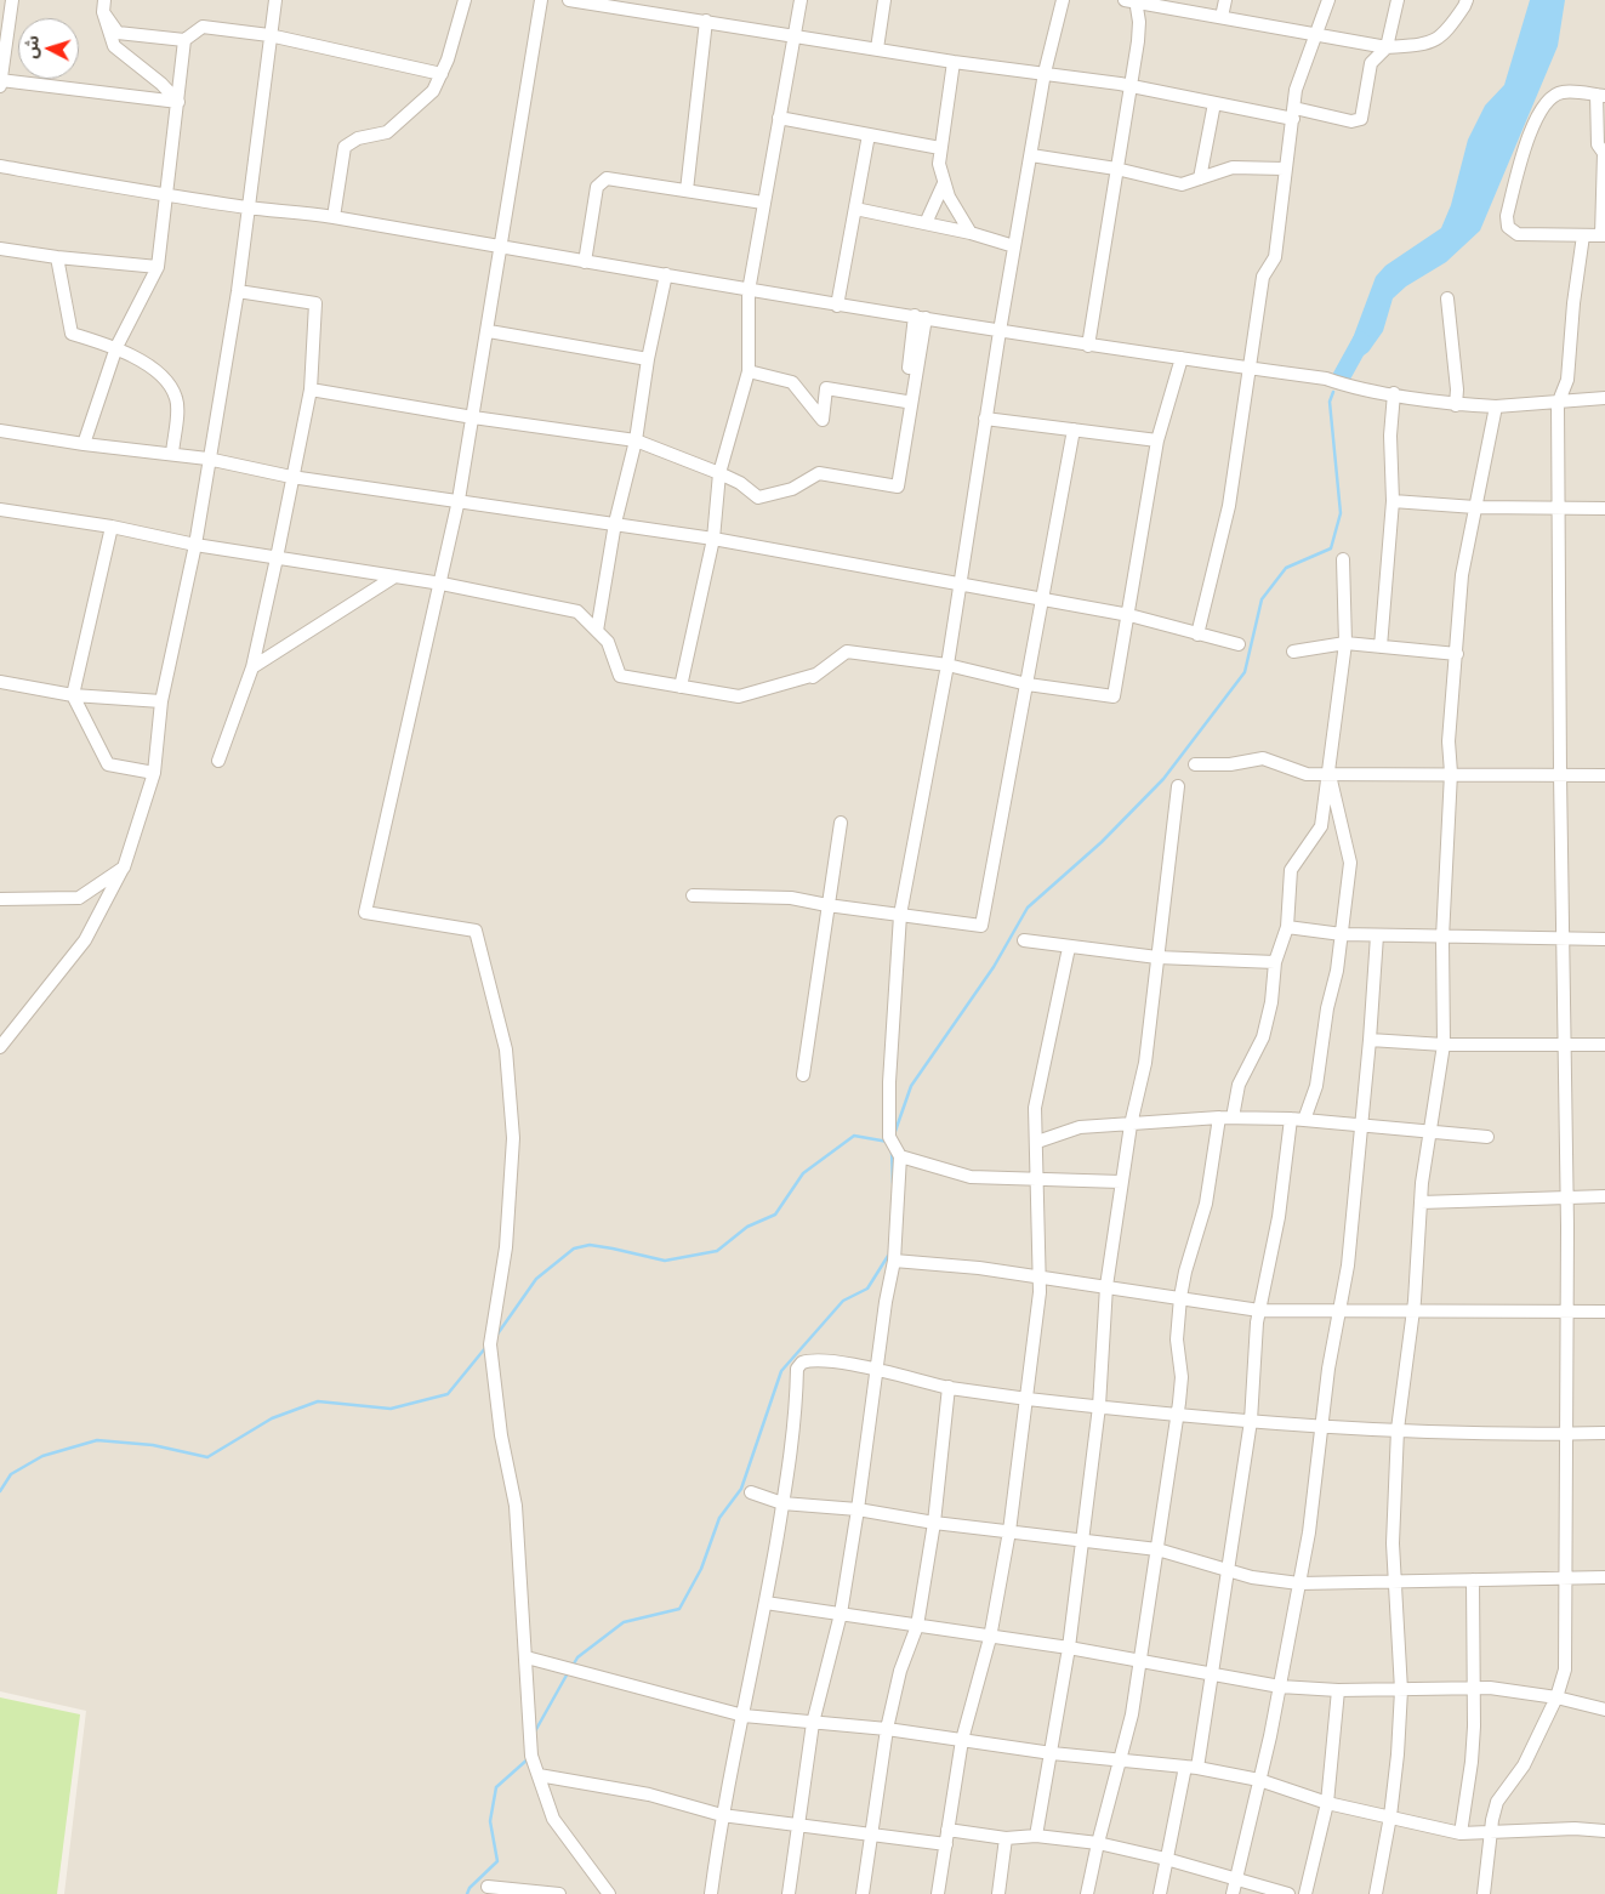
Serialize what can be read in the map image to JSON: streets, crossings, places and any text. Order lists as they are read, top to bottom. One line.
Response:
{"north":"left"}
